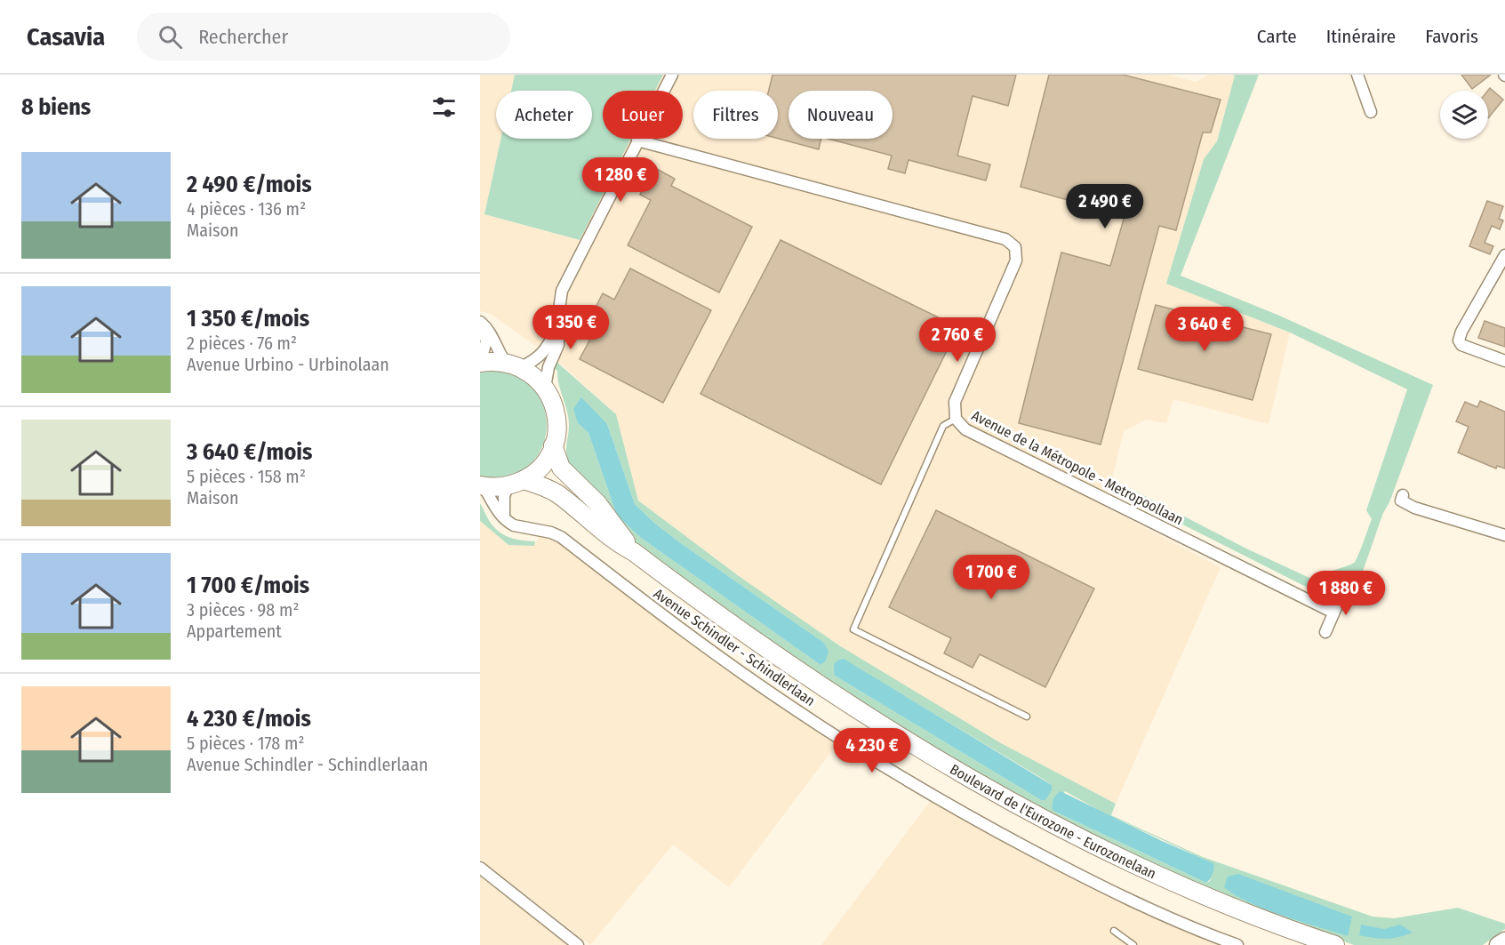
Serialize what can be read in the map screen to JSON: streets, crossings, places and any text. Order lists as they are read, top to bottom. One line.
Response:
{"streets":{"highway":["Boulevard de l'Eurozone - Eurozonelaan"],"street":["Avenue de la Métropole - Metropoollaan","Avenue Schindler - Schindlerlaan"]},"page":{"header":"Casavia","search":"Rechercher","nav":["Carte","Itinéraire","Favoris"],"heading":"8 biens","chip":["Acheter","Louer","Filtres","Nouveau"],"list":[{"name":"2 490 €/mois","note":"4 pièces · 136 m² · Maison"},{"name":"1 350 €/mois","note":"2 pièces · 76 m² · Avenue Urbino - Urbinolaan"},{"name":"3 640 €/mois","note":"5 pièces · 158 m² · Maison"},{"name":"1 700 €/mois","note":"3 pièces · 98 m² · Appartement"},{"name":"4 230 €/mois","note":"5 pièces · 178 m² · Avenue Schindler - Schindlerlaan"}],"price":["1 280 €","2 490 €","1 350 €","3 640 €","2 760 €","1 700 €","1 880 €","4 230 €"]}}
